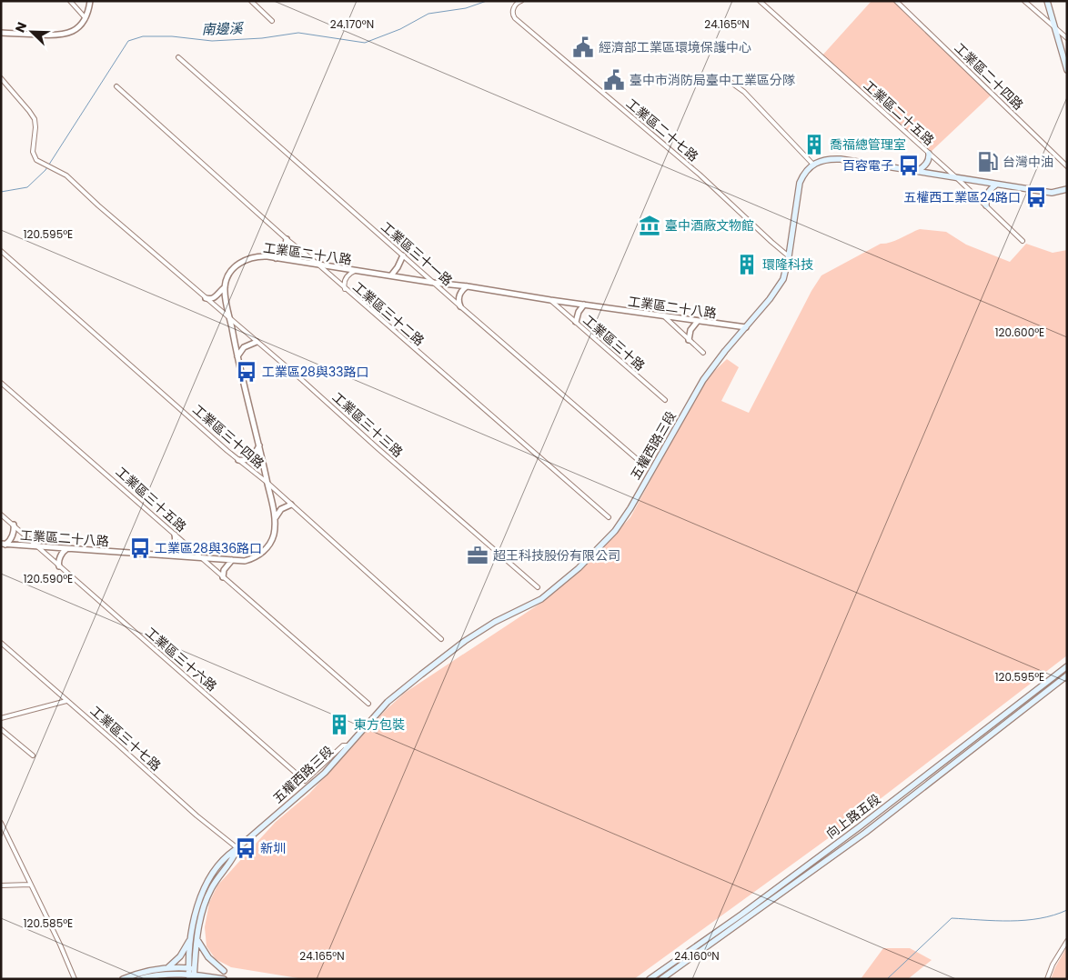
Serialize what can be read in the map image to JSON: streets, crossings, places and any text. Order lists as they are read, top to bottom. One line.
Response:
{"streets":{"main road":["五權西路三段","向上路五段"],"street":["工業區二十四路","工業區二十五路","工業區二十七路","工業區二十八路","工業區三十一路","工業區三十二路","工業區三十路","工業區三十三路","工業區三十四路","工業區三十五路","工業區三十六路","工業區三十七路"]},"crossings":[["工業區二十七路","五權西路三段"],["工業區二十八路","工業區三十一路"],["工業區二十八路","工業區三十二路"],["工業區二十八路","工業區三十路"],["工業區二十八路","工業區三十三路"],["工業區二十八路","工業區三十四路"],["工業區二十八路","五權西路三段"],["工業區二十八路","工業區三十五路"],["工業區二十八路","工業區三十六路"],["五權西路三段","工業區三十六路"],["五權西路三段","工業區三十七路"]],"water":["南邊溪"],"places":{"public building":["經濟部工業區環境保護中心","臺中市消防局臺中工業區分隊"],"building":["喬福總管理室","環隆科技","東方包裝"],"fuel station":["台灣中油"],"bus stop":["百容電子","五權西工業區24路口","工業區28與33路口","工業區28與36路口","新圳"],"museum":["臺中酒廠文物館"],"office":["超王科技股份有限公司"]},"north":"top left","coordinates":["24.170°N","24.165°N","120.595°E","120.600°E","120.590°E","120.585°E","24.160°N"]}
